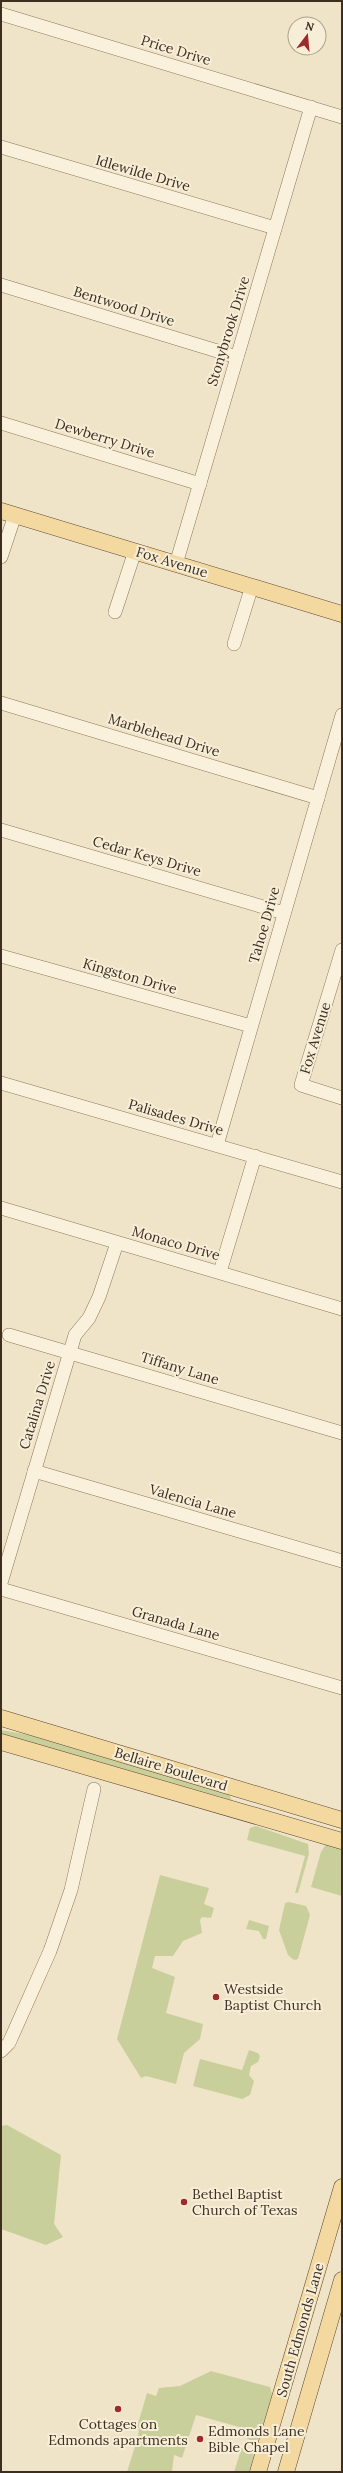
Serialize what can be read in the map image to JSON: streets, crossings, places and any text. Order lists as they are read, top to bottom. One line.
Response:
{"streets":{"main road":["Fox Avenue","Bellaire Boulevard","South Edmonds Lane"],"street":["Price Drive","Idlewilde Drive","Bentwood Drive","Stonybrook Drive","Dewberry Drive","Marblehead Drive","Cedar Keys Drive","Tahoe Drive","Kingston Drive","Palisades Drive","Monaco Drive","Tiffany Lane","Catalina Drive","Valencia Lane","Granada Lane"]},"crossings":[["Price Drive","Stonybrook Drive"],["Idlewilde Drive","Stonybrook Drive"],["Bentwood Drive","Stonybrook Drive"],["Stonybrook Drive","Dewberry Drive"],["Stonybrook Drive","Fox Avenue"],["Marblehead Drive","Tahoe Drive"],["Cedar Keys Drive","Tahoe Drive"],["Tahoe Drive","Kingston Drive"],["Tahoe Drive","Palisades Drive"],["Monaco Drive","Catalina Drive"],["Tiffany Lane","Catalina Drive"],["Catalina Drive","Valencia Lane"]],"places":["Westside Baptist Church","Bethel Baptist Church of Texas","Cottages on Edmonds apartments","Edmonds Lane Bible Chapel"],"north":"top"}
